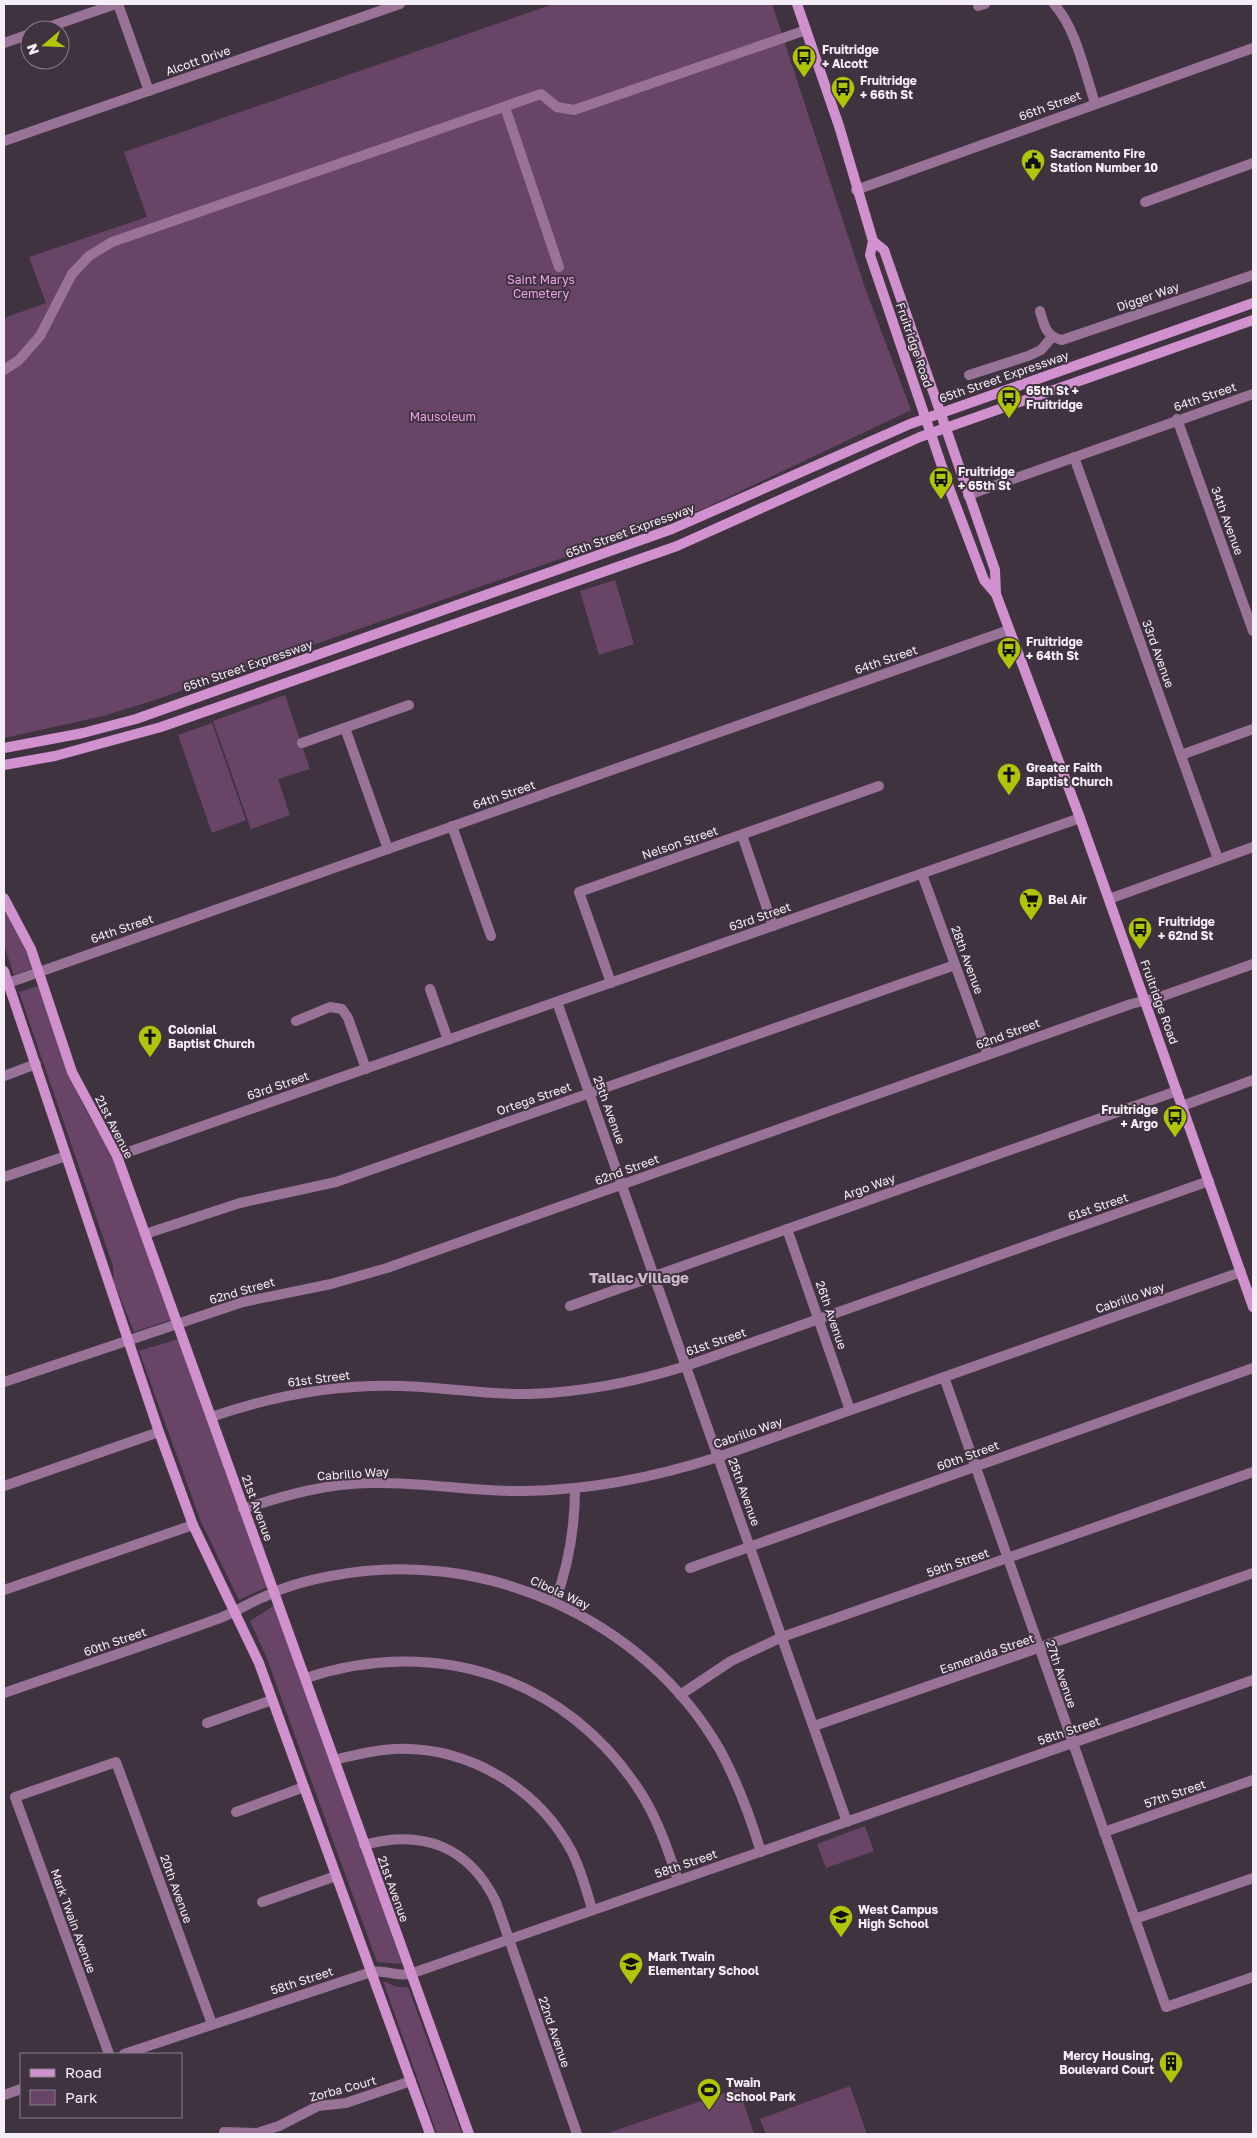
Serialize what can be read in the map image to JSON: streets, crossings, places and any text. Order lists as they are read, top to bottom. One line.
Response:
{"streets":{"main road":["Fruitridge Road","65th Street Expressway","21st Avenue"],"street":["Alcott Drive","66th Street","Digger Way","64th Street","34th Avenue","33rd Avenue","Nelson Street","63rd Street","28th Avenue","62nd Street","Ortega Street","25th Avenue","Argo Way","61st Street","Cabrillo Way","26th Avenue","60th Street","59th Street","Cibola Way","Esmeralda Street","27th Avenue","58th Street","57th Street","20th Avenue","Mark Twain Avenue","22nd Avenue","Zorba Court"]},"crossings":[["66th Street","Fruitridge Road"],["Fruitridge Road","65th Street Expressway"],["Fruitridge Road","64th Street"],["Fruitridge Road","63rd Street"],["Fruitridge Road","62nd Street"],["Fruitridge Road","Argo Way"],["Fruitridge Road","61st Street"],["Fruitridge Road","Cabrillo Way"],["64th Street","34th Avenue"],["64th Street","33rd Avenue"],["64th Street","21st Avenue"],["Nelson Street","63rd Street"],["63rd Street","28th Avenue"],["63rd Street","25th Avenue"],["63rd Street","21st Avenue"],["28th Avenue","62nd Street"],["28th Avenue","Ortega Street"],["62nd Street","25th Avenue"],["62nd Street","21st Avenue"],["Ortega Street","25th Avenue"],["Ortega Street","21st Avenue"],["25th Avenue","Argo Way"],["25th Avenue","61st Street"],["25th Avenue","Cabrillo Way"],["25th Avenue","60th Street"],["25th Avenue","59th Street"],["25th Avenue","Esmeralda Street"],["25th Avenue","58th Street"],["21st Avenue","61st Street"],["21st Avenue","Cabrillo Way"],["21st Avenue","Cibola Way"],["21st Avenue","58th Street"],["21st Avenue","22nd Avenue"],["Argo Way","26th Avenue"],["61st Street","26th Avenue"],["Cabrillo Way","26th Avenue"],["Cabrillo Way","27th Avenue"],["60th Street","Cibola Way"],["60th Street","27th Avenue"],["59th Street","Cibola Way"],["59th Street","27th Avenue"],["Cibola Way","58th Street"],["Esmeralda Street","27th Avenue"],["27th Avenue","58th Street"],["27th Avenue","57th Street"],["58th Street","20th Avenue"],["58th Street","22nd Avenue"],["20th Avenue","Mark Twain Avenue"]],"districts":["Tallac Village"],"parks":["Saint Marys Cemetery","Mausoleum"],"places":{"bus stop":["Fruitridge + Alcott","Fruitridge + 66th St","65th St + Fruitridge","Fruitridge + 65th St","Fruitridge + 64th St","Fruitridge + 62nd St","Fruitridge + Argo"],"public building":["Sacramento Fire Station Number 10"],"church":["Greater Faith Baptist Church","Colonial Baptist Church"],"supermarket":["Bel Air"],"school or university":["West Campus High School","Mark Twain Elementary School"],"building":["Mercy Housing, Boulevard Court"],"sports":["Twain School Park"]},"legend":["Road","Park"],"north":"left"}
